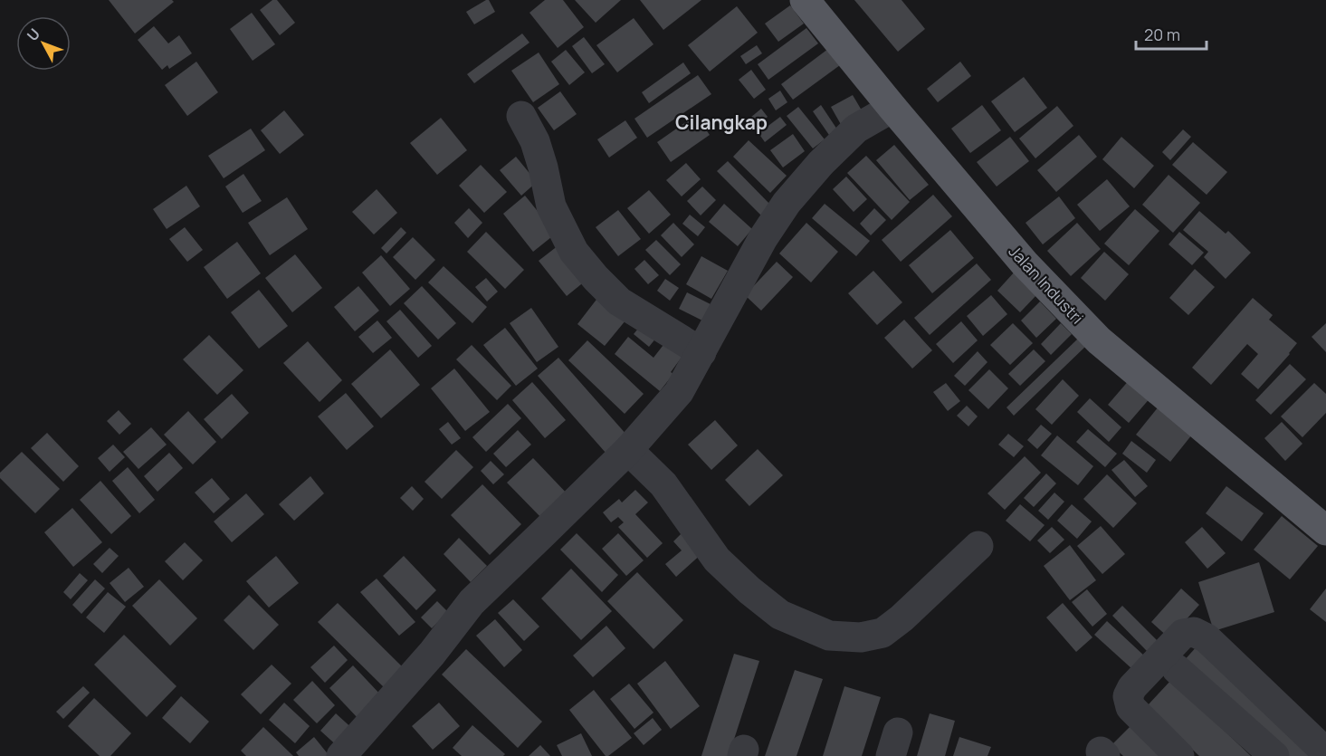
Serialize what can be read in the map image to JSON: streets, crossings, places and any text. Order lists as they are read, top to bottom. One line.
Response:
{"streets":{"main road":["Jalan Industri"]},"districts":["Cilangkap"],"scale_bar":"20 m","north":"top left"}
